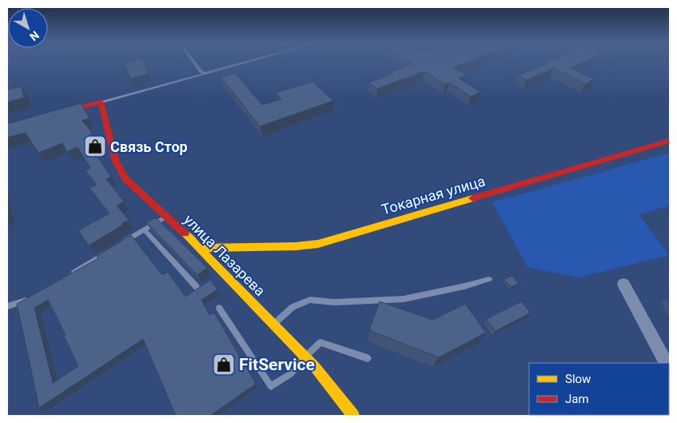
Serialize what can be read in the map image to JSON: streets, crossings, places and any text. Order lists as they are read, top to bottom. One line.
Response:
{"streets":{"street":["Токарная улица","улица Лазарева"]},"crossings":[["Токарная улица","улица Лазарева"]],"places":{"shop":["Связь Стор","FitService"]},"legend":["Slow","Jam"],"north":"bottom right"}
